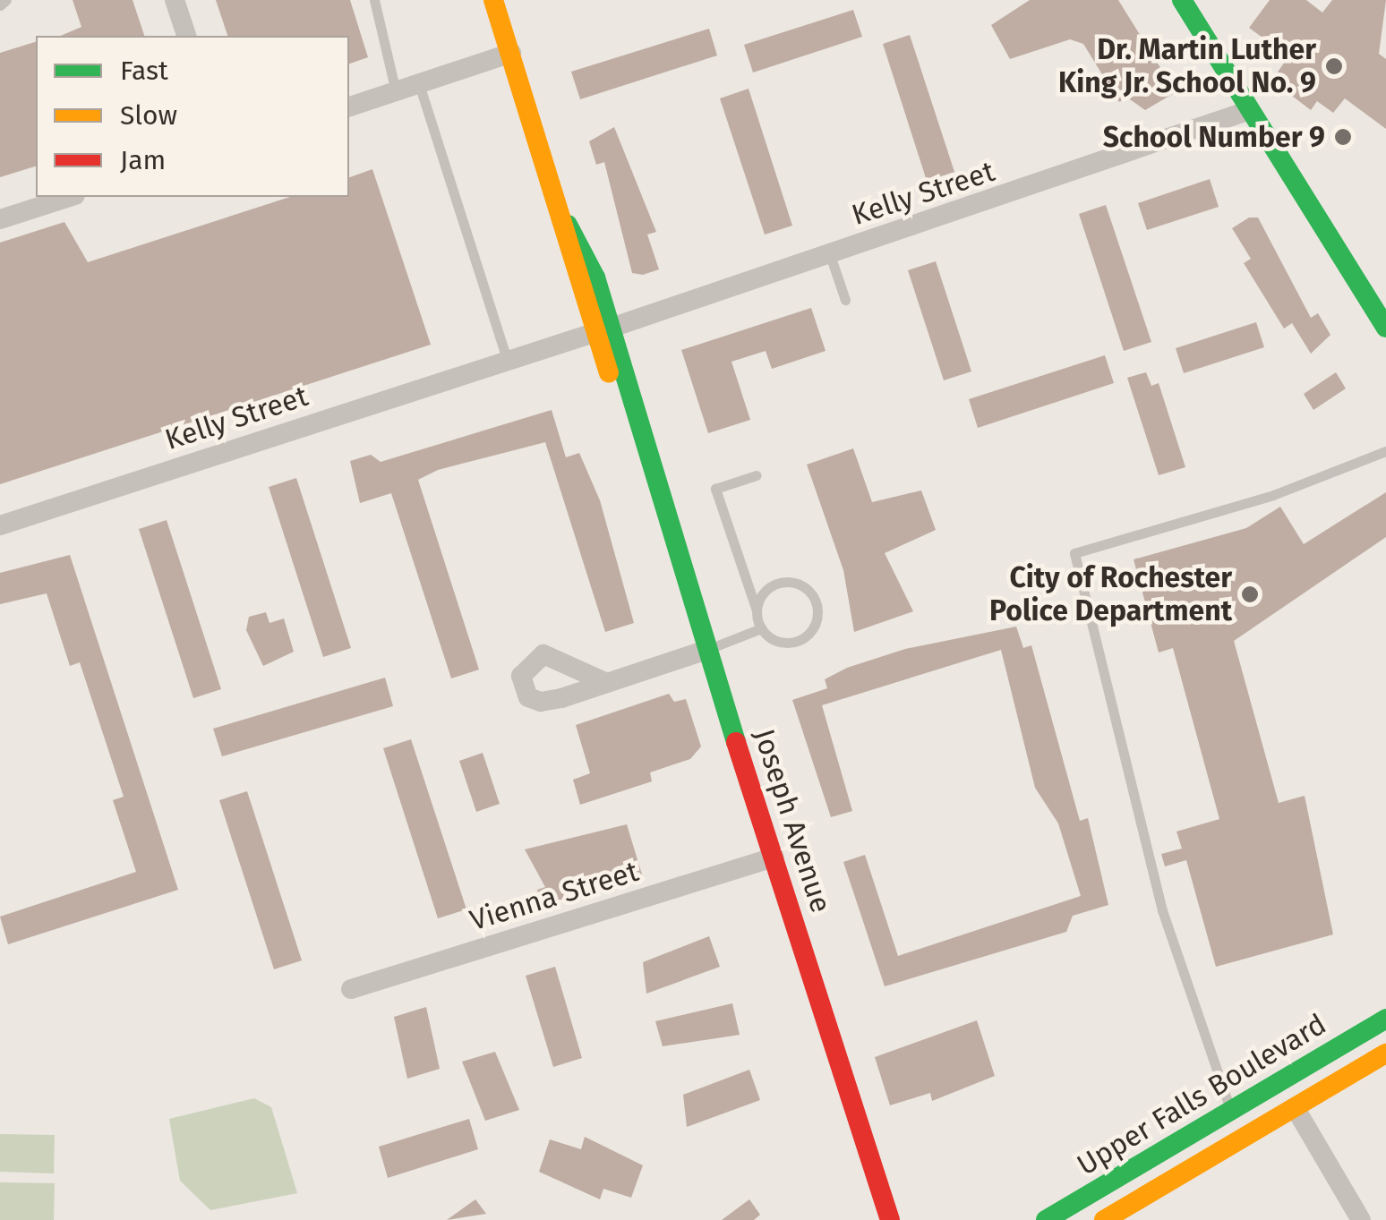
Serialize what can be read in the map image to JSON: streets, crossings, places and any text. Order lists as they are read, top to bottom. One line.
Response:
{"streets":{"main road":["Joseph Avenue","Upper Falls Boulevard"],"street":["Kelly Street","Vienna Street"]},"crossings":[["Kelly Street","Joseph Avenue"],["Joseph Avenue","Vienna Street"]],"places":["Dr. Martin Luther King Jr. School No. 9","School Number 9","City of Rochester Police Department"],"legend":["Fast","Slow","Jam"]}
